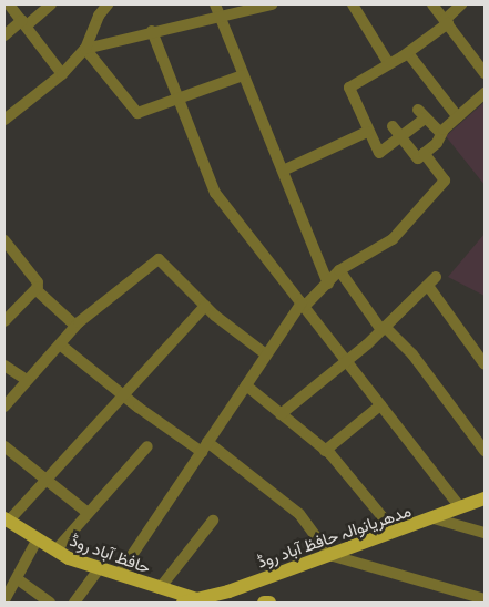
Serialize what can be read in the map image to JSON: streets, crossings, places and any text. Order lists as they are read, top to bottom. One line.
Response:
{"streets":{"main road":["مدھریانوالہ حافظ آباد روڈ","حافظ آباد روڈ"]},"crossings":[["مدھریانوالہ حافظ آباد روڈ","حافظ آباد روڈ"]]}
